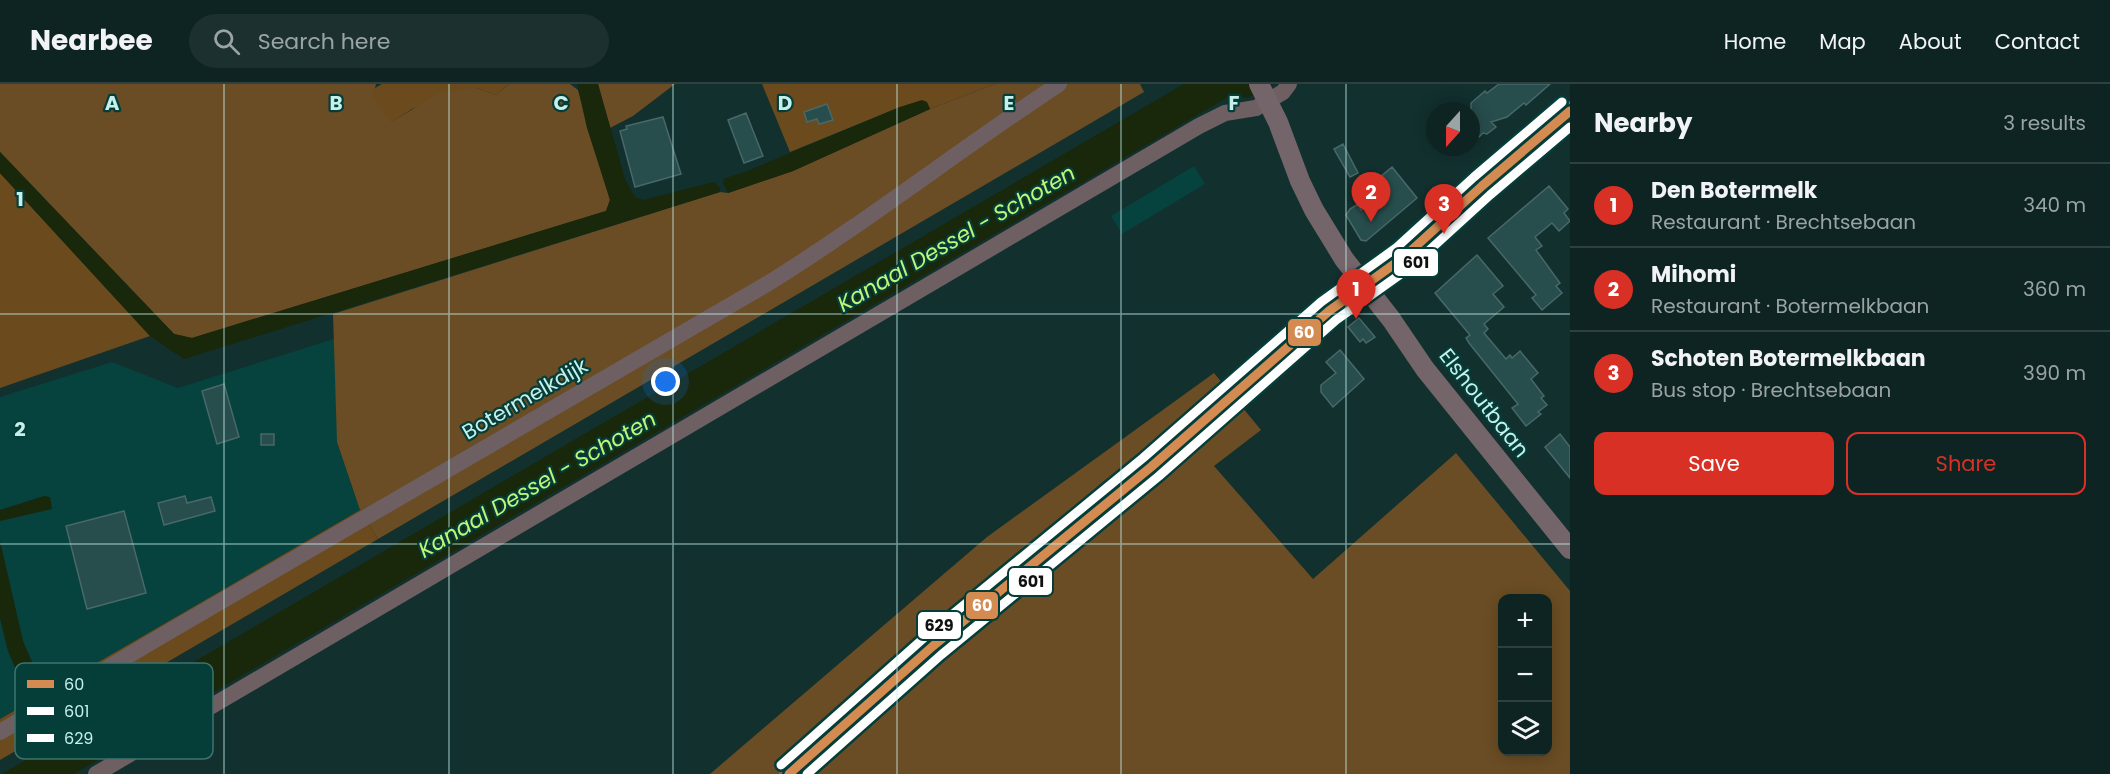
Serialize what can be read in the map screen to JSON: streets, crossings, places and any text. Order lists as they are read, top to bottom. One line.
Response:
{"streets":{"main road":["Elshoutbaan"],"street":["Botermelkdijk"]},"water":["Kanaal Dessel - Schoten"],"lines":["transit line 629","transit line 60","transit line 601"],"legend":["60","601","629"],"north":"bottom","page":{"header":"Nearbee","search":"Search here","nav":["Home","Map","About","Contact"],"heading":["Nearby","3 results"],"list":[{"mark":"1","name":"Den Botermelk","note":"Restaurant · Brechtsebaan","value":"340 m"},{"mark":"2","name":"Mihomi","note":"Restaurant · Botermelkbaan","value":"360 m"},{"mark":"3","name":"Schoten Botermelkbaan","note":"Bus stop · Brechtsebaan","value":"390 m"}],"pins":["2","3","1"],"buttons":["Save","Share"],"map_buttons":["+","−"]},"grid":{"columns":["A","B","C","D","E","F"],"rows":["1","2"]}}
